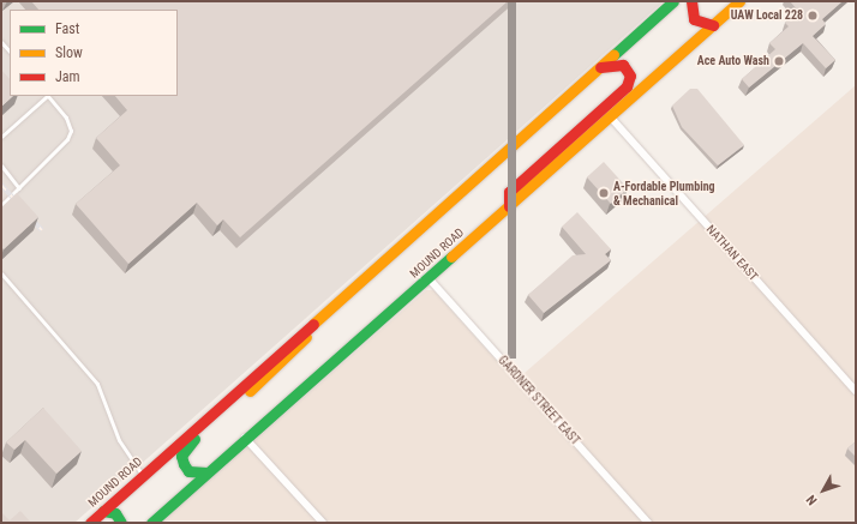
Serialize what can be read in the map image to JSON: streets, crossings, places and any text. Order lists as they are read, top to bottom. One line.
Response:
{"streets":{"main road":["MOUND ROAD"],"street":["NATHAN EAST","GARDNER STREET EAST"]},"crossings":[["MOUND ROAD","NATHAN EAST"],["MOUND ROAD","GARDNER STREET EAST"]],"places":["UAW Local 228","Ace Auto Wash","A-Fordable Plumbing & Mechanical"],"legend":["Fast","Slow","Jam"],"north":"bottom left"}
